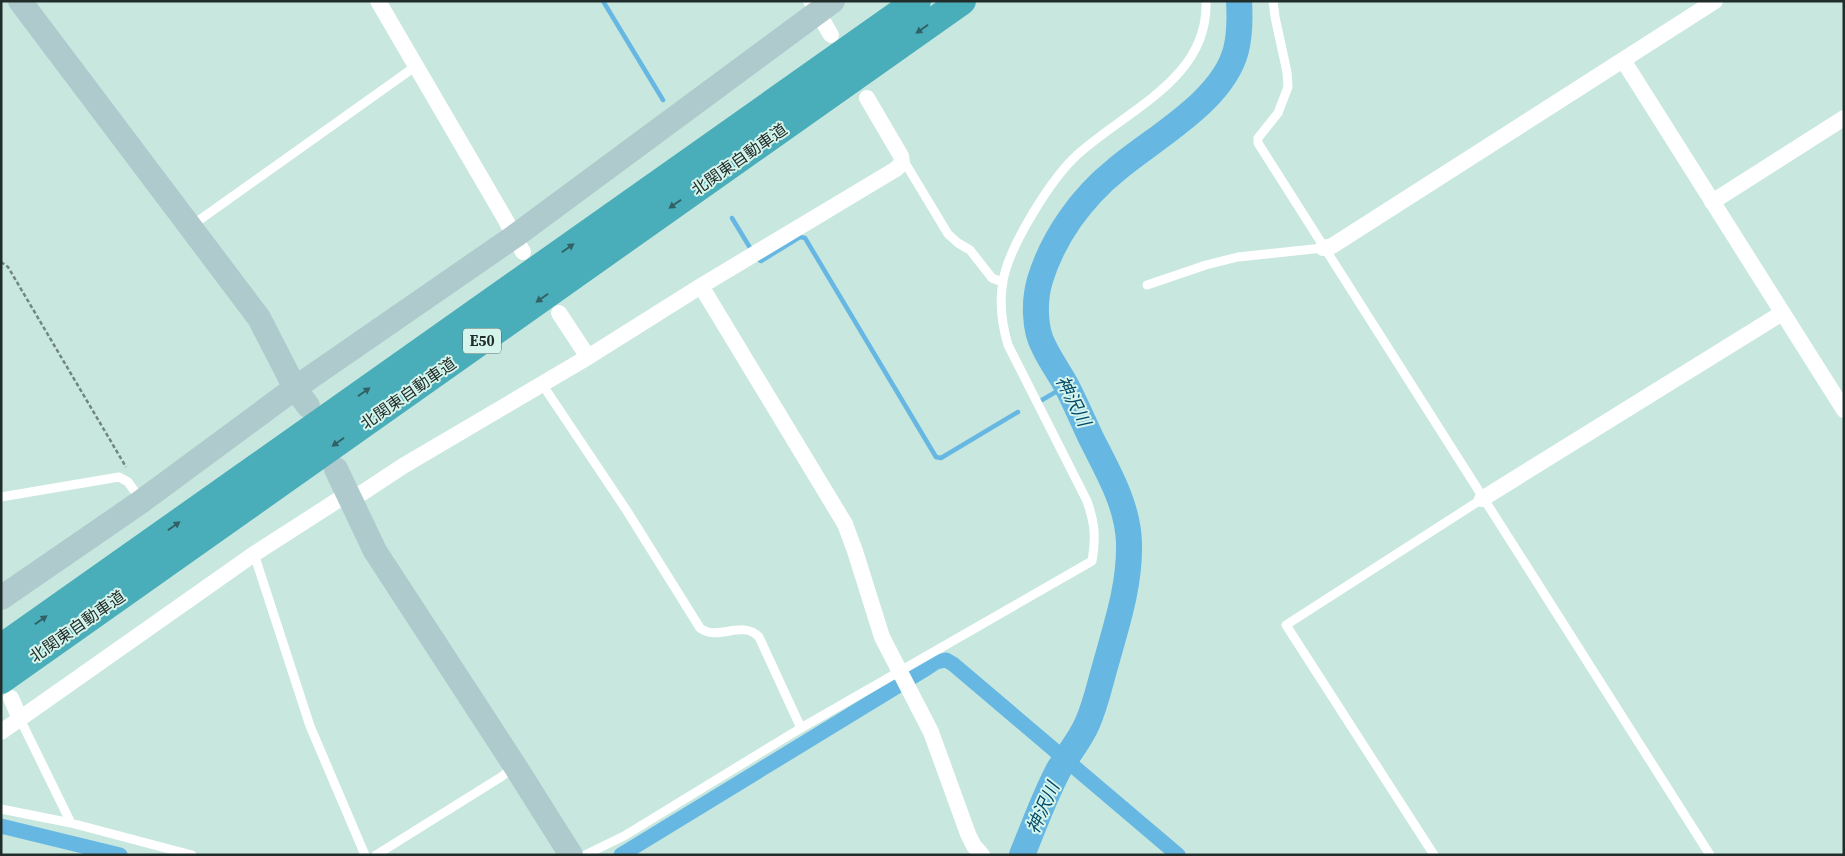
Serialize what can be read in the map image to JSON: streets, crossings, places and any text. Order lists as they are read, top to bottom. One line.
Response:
{"streets":{"highway":["北関東自動車道","E50"]},"water":["神沢川"]}
